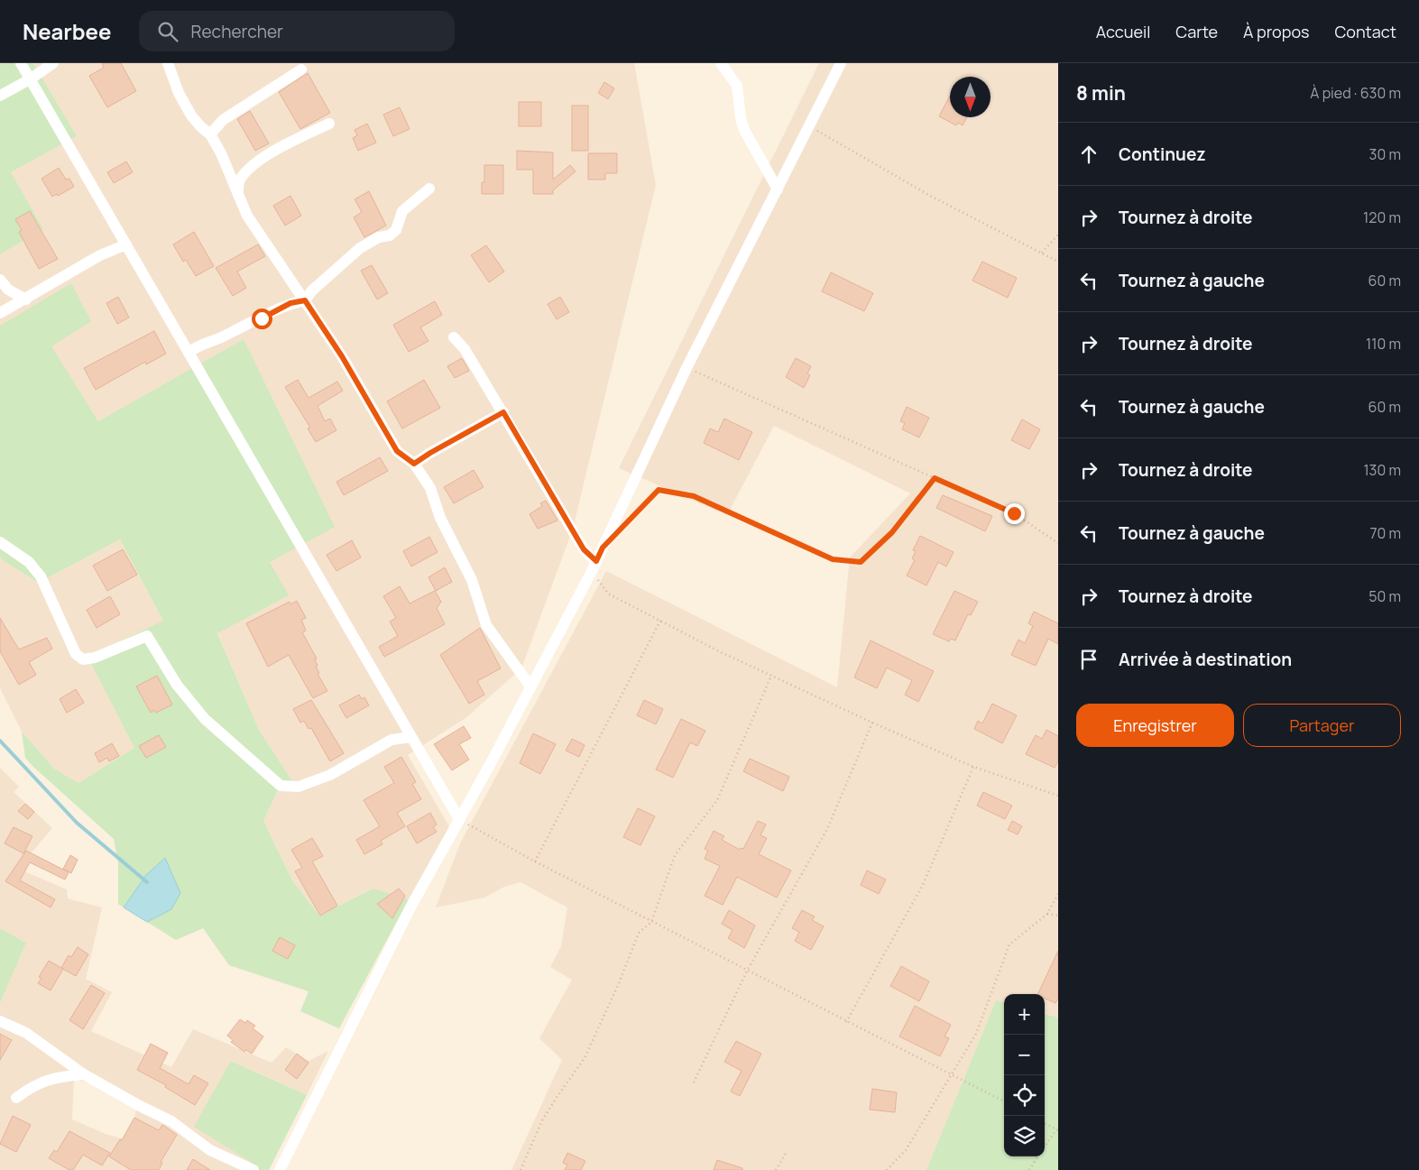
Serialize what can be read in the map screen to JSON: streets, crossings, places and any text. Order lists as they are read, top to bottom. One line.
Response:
{"north":"bottom","page":{"header":"Nearbee","search":"Rechercher","nav":["Accueil","Carte","À propos","Contact"],"heading":["8 min","À pied · 630 m"],"list":[["Continuez","30 m"],["Tournez à droite","120 m"],["Tournez à gauche","60 m"],["Tournez à droite","110 m"],["Tournez à gauche","60 m"],["Tournez à droite","130 m"],["Tournez à gauche","70 m"],["Tournez à droite","50 m"],"Arrivée à destination"],"buttons":["Enregistrer","Partager"],"map_buttons":["+","−"]}}
